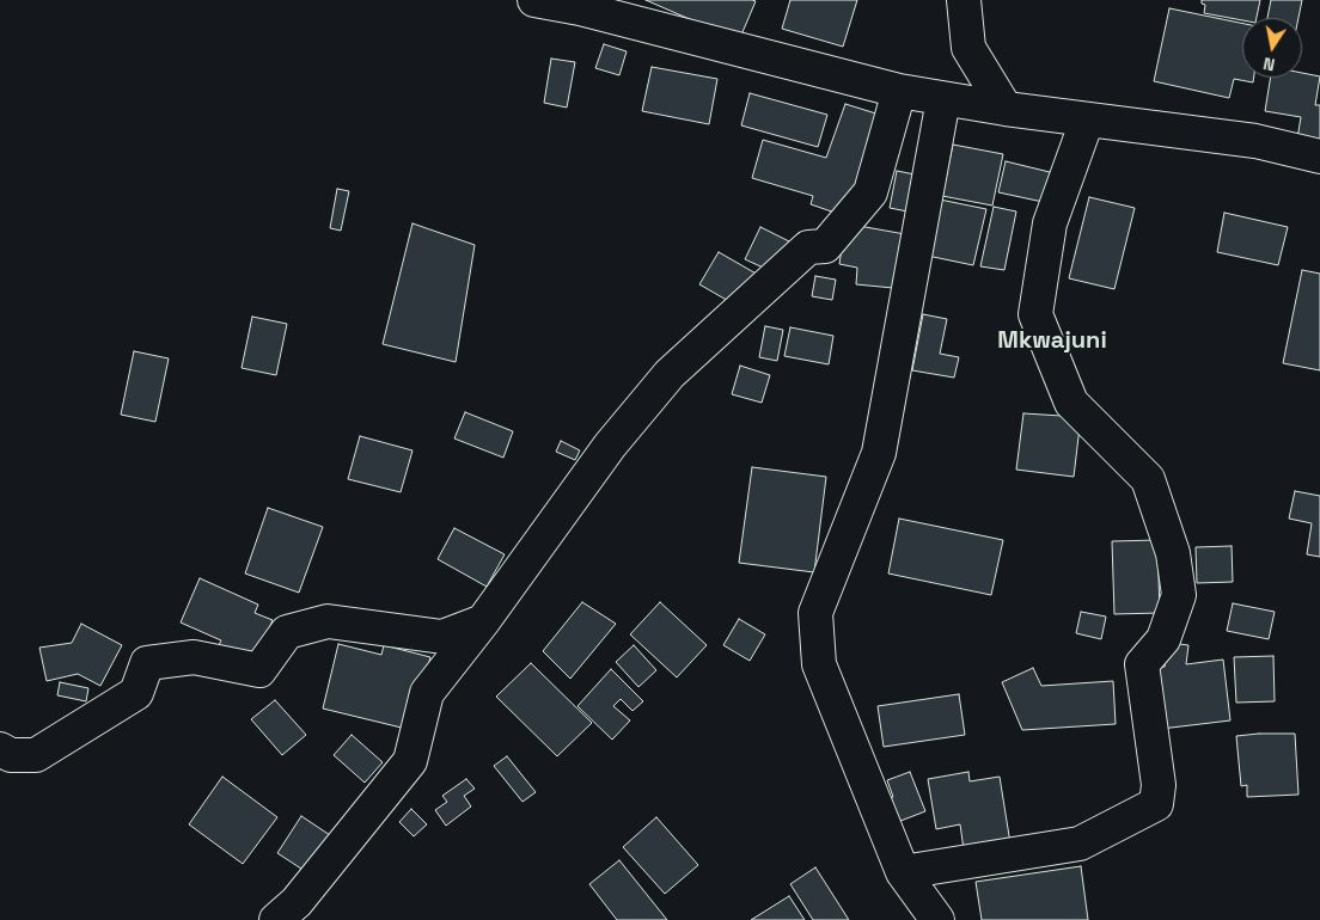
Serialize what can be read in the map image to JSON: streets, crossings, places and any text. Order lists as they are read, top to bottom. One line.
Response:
{"districts":["Mkwajuni"],"north":"bottom"}
